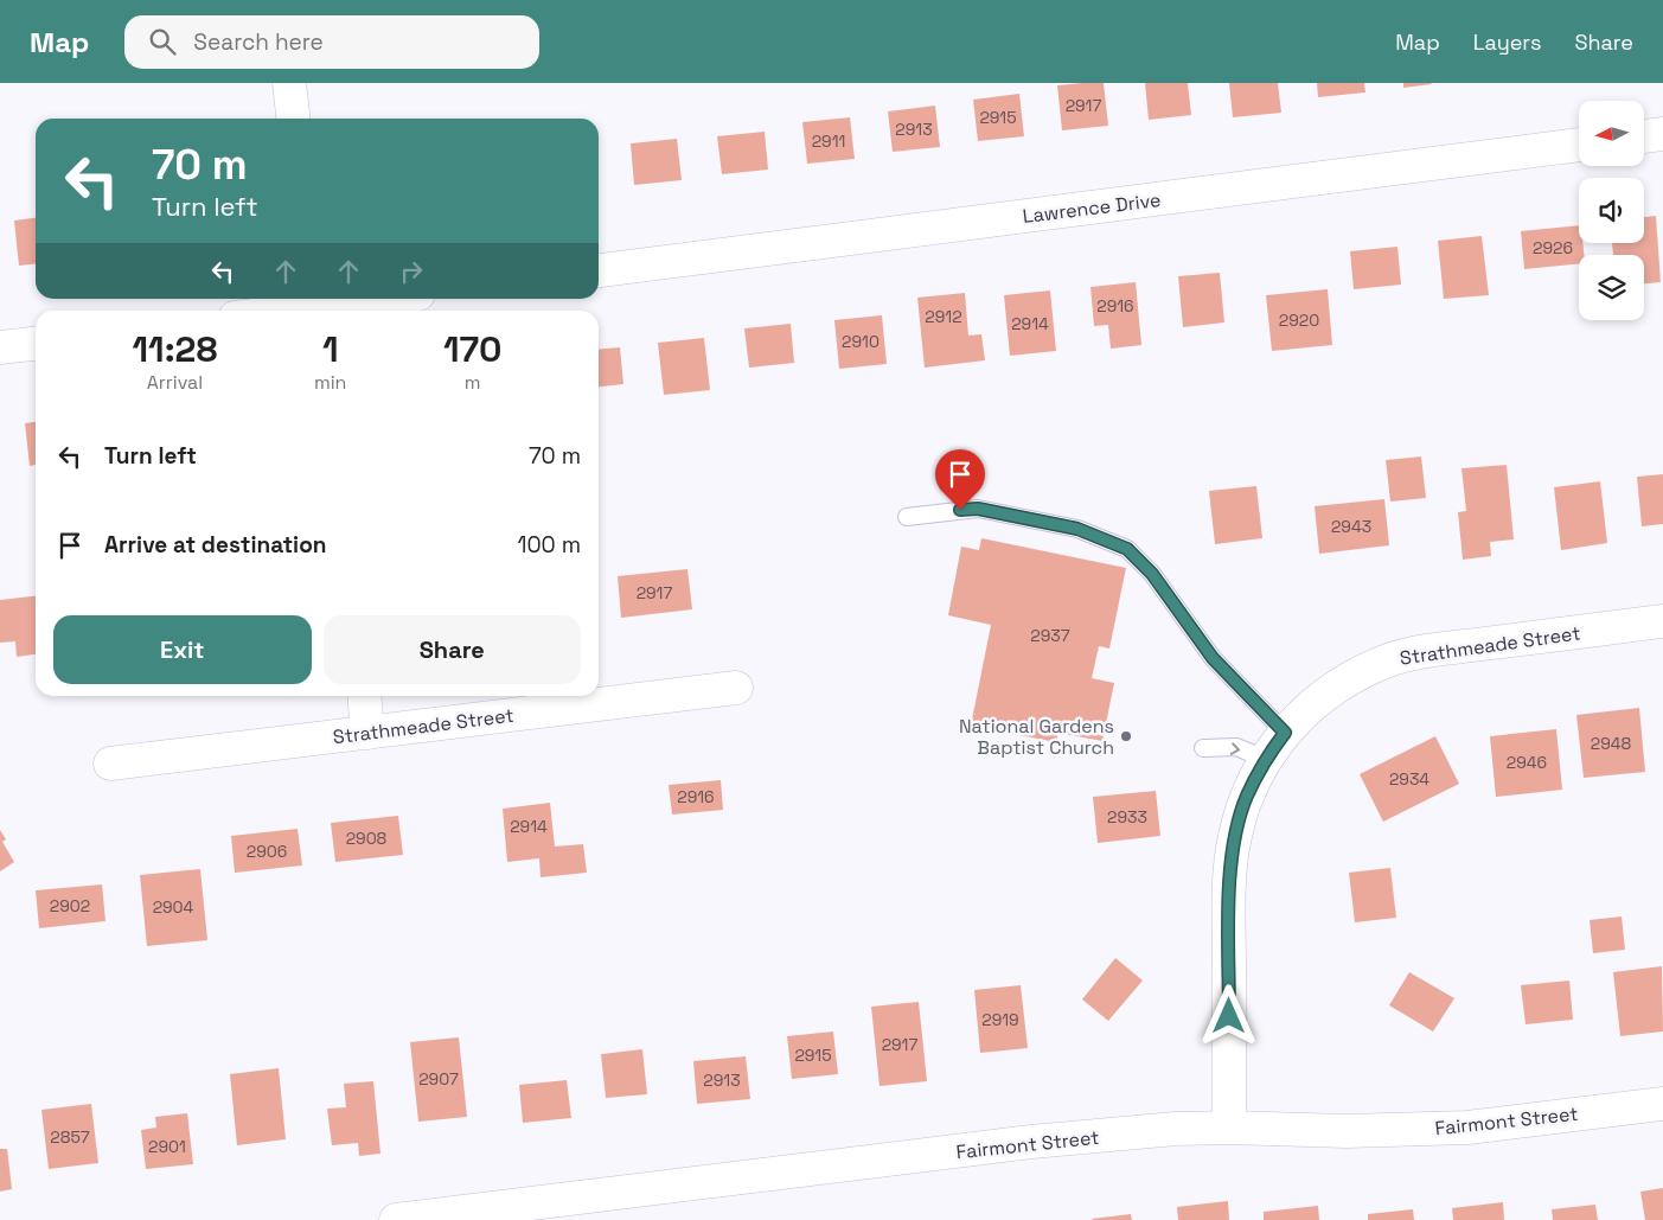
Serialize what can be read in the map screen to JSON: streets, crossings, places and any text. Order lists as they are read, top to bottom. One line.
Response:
{"streets":{"street":["Lawrence Drive","Strathmeade Street","Fairmont Street"]},"crossings":[["Strathmeade Street","Fairmont Street"]],"places":["National Gardens Baptist Church"],"house_numbers":["2917","2915","2913","2911","2926","2916","2912","2920","2914","2910","2943","2917","2937","2948","2946","2934","2916","2933","2914","2908","2906","2902","2904","2919","2917","2915","2907","2913","2857","2901"],"north":"left","page":{"header":"Map","search":"Search here","nav":["Map","Layers","Share"],"turn":["70 m","Turn left"],"eta":["11:28","Arrival","1","min","170","m"],"list":[{"name":"Turn left","value":"70 m"},{"name":"Arrive at destination","value":"100 m"}],"buttons":["Exit","Share"]}}
